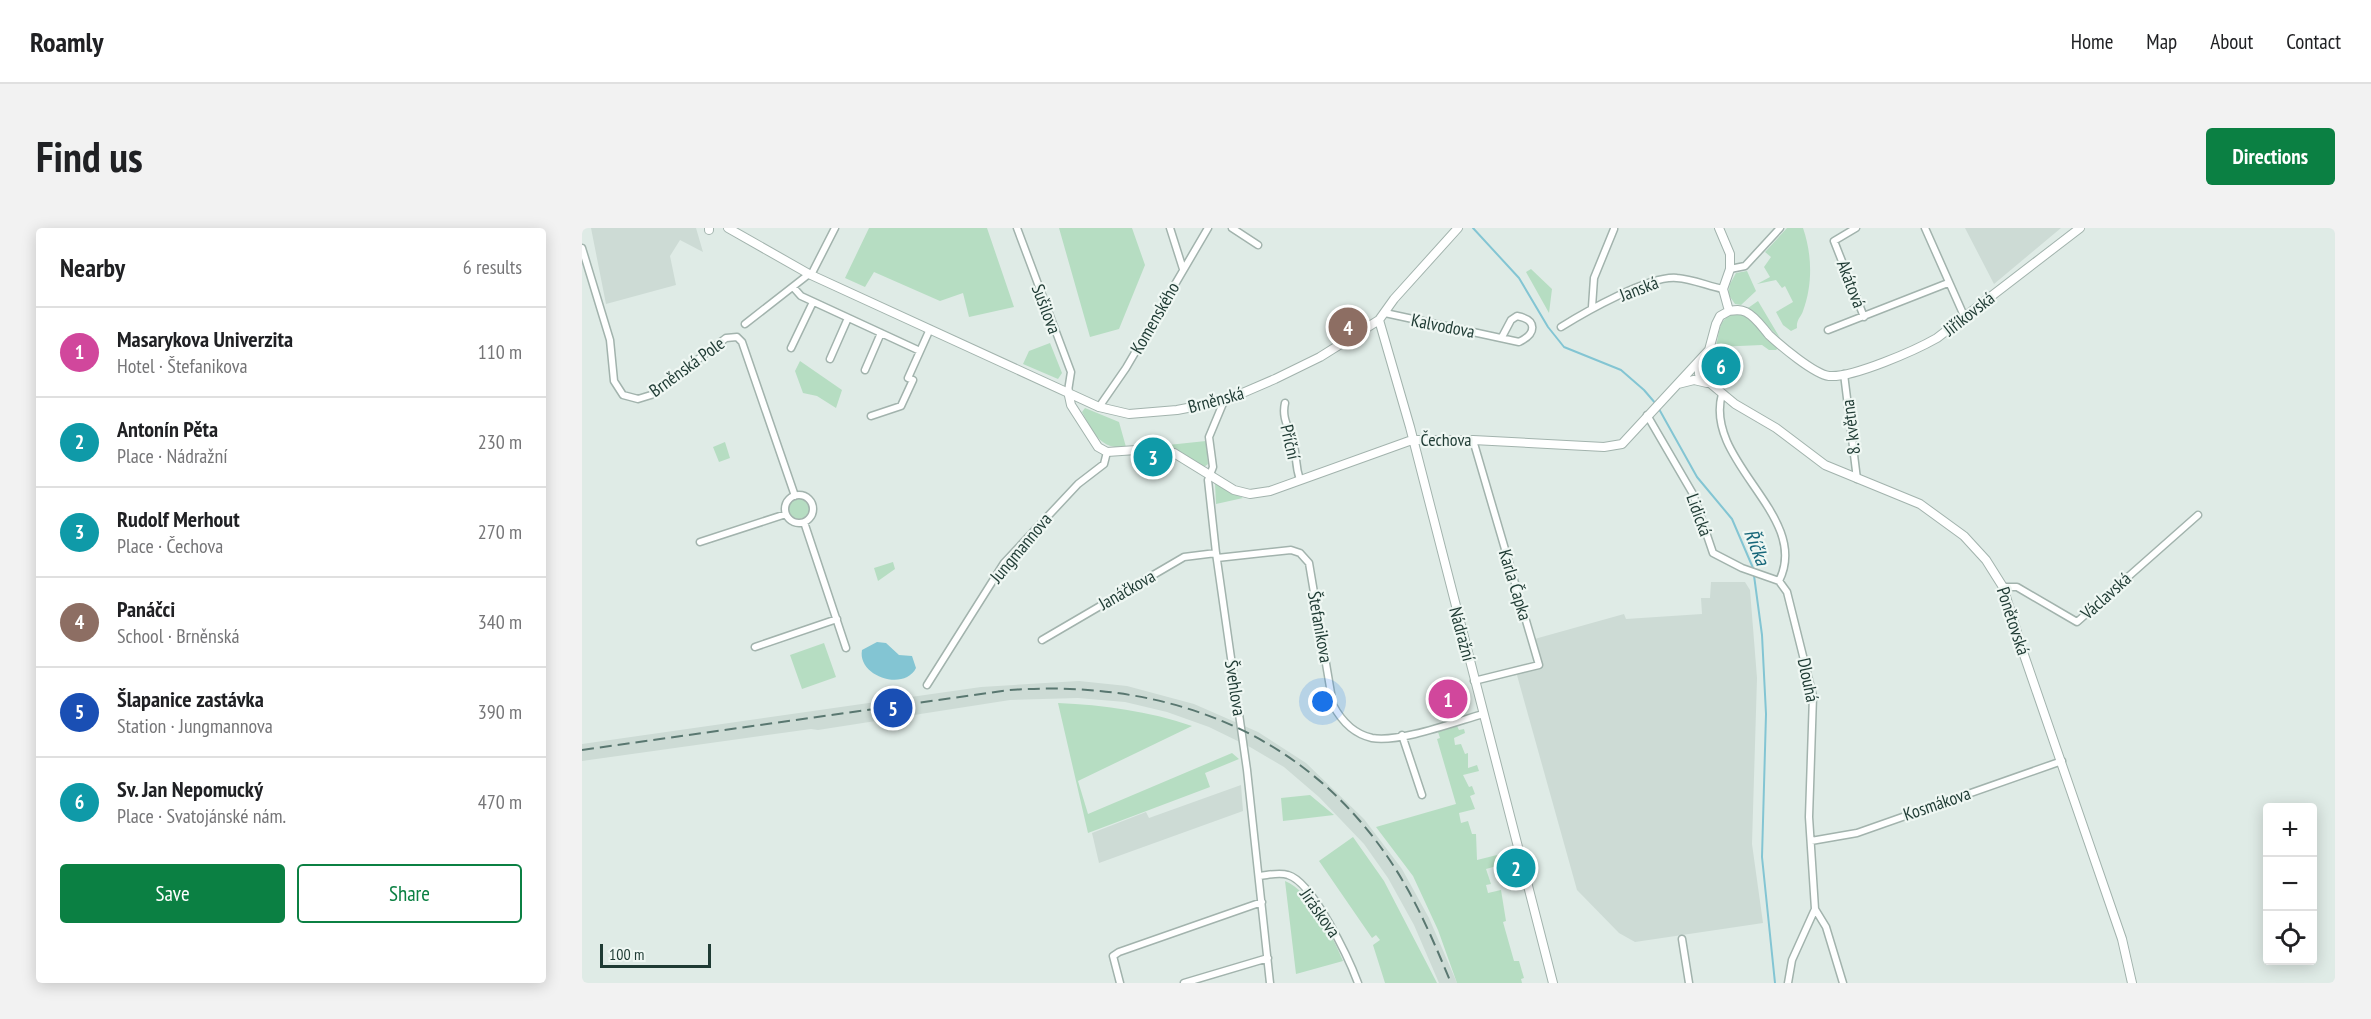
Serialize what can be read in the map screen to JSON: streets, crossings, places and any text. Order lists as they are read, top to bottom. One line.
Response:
{"streets":{"street":["Akátová","Janská","Sušilova","Jiříkovská","Komenského","Kalvodova","Brněnská Pole","Brněnská","8. května","Čechova","Příční","Lidická","Jungmannova","Karla Čapka","Janáčkova","Václavská","Ponětovská","Štefanikova","Nádražní","Dlouhá","Švehlova","Kosmákova","Jiráskova"]},"crossings":[["Sušilova","Brněnská"],["Jiříkovská","8. května"],["Komenského","Brněnská"],["Kalvodova","Brněnská"],["Kalvodova","Nádražní"],["Brněnská","Nádražní"],["8. května","Ponětovská"],["Čechova","Příční"],["Čechova","Lidická"],["Čechova","Jungmannova"],["Čechova","Karla Čapka"],["Čechova","Nádražní"],["Čechova","Švehlova"],["Lidická","Dlouhá"],["Karla Čapka","Nádražní"],["Janáčkova","Štefanikova"],["Janáčkova","Švehlova"],["Václavská","Ponětovská"],["Ponětovská","Kosmákova"],["Štefanikova","Nádražní"],["Štefanikova","Švehlova"],["Dlouhá","Kosmákova"],["Švehlova","Jiráskova"]],"water":["Říčka"],"scale_bar":"100 m","page":{"header":"Roamly","nav":["Home","Map","About","Contact"],"buttons":["Directions",["Save","Share"]],"title":"Find us","heading":["Nearby","6 results"],"pins":["4","6","3","1","5","2"],"list":[{"mark":"1","name":"Masarykova Univerzita","note":"Hotel · Štefanikova","value":"110 m"},{"mark":"2","name":"Antonín Pěta","note":"Place · Nádražní","value":"230 m"},{"mark":"3","name":"Rudolf Merhout","note":"Place · Čechova","value":"270 m"},{"mark":"4","name":"Panáčci","note":"School · Brněnská","value":"340 m"},{"mark":"5","name":"Šlapanice zastávka","note":"Station · Jungmannova","value":"390 m"},{"mark":"6","name":"Sv. Jan Nepomucký","note":"Place · Svatojánské nám.","value":"470 m"}],"map_buttons":["+","−"],"scale":"100 m"}}
